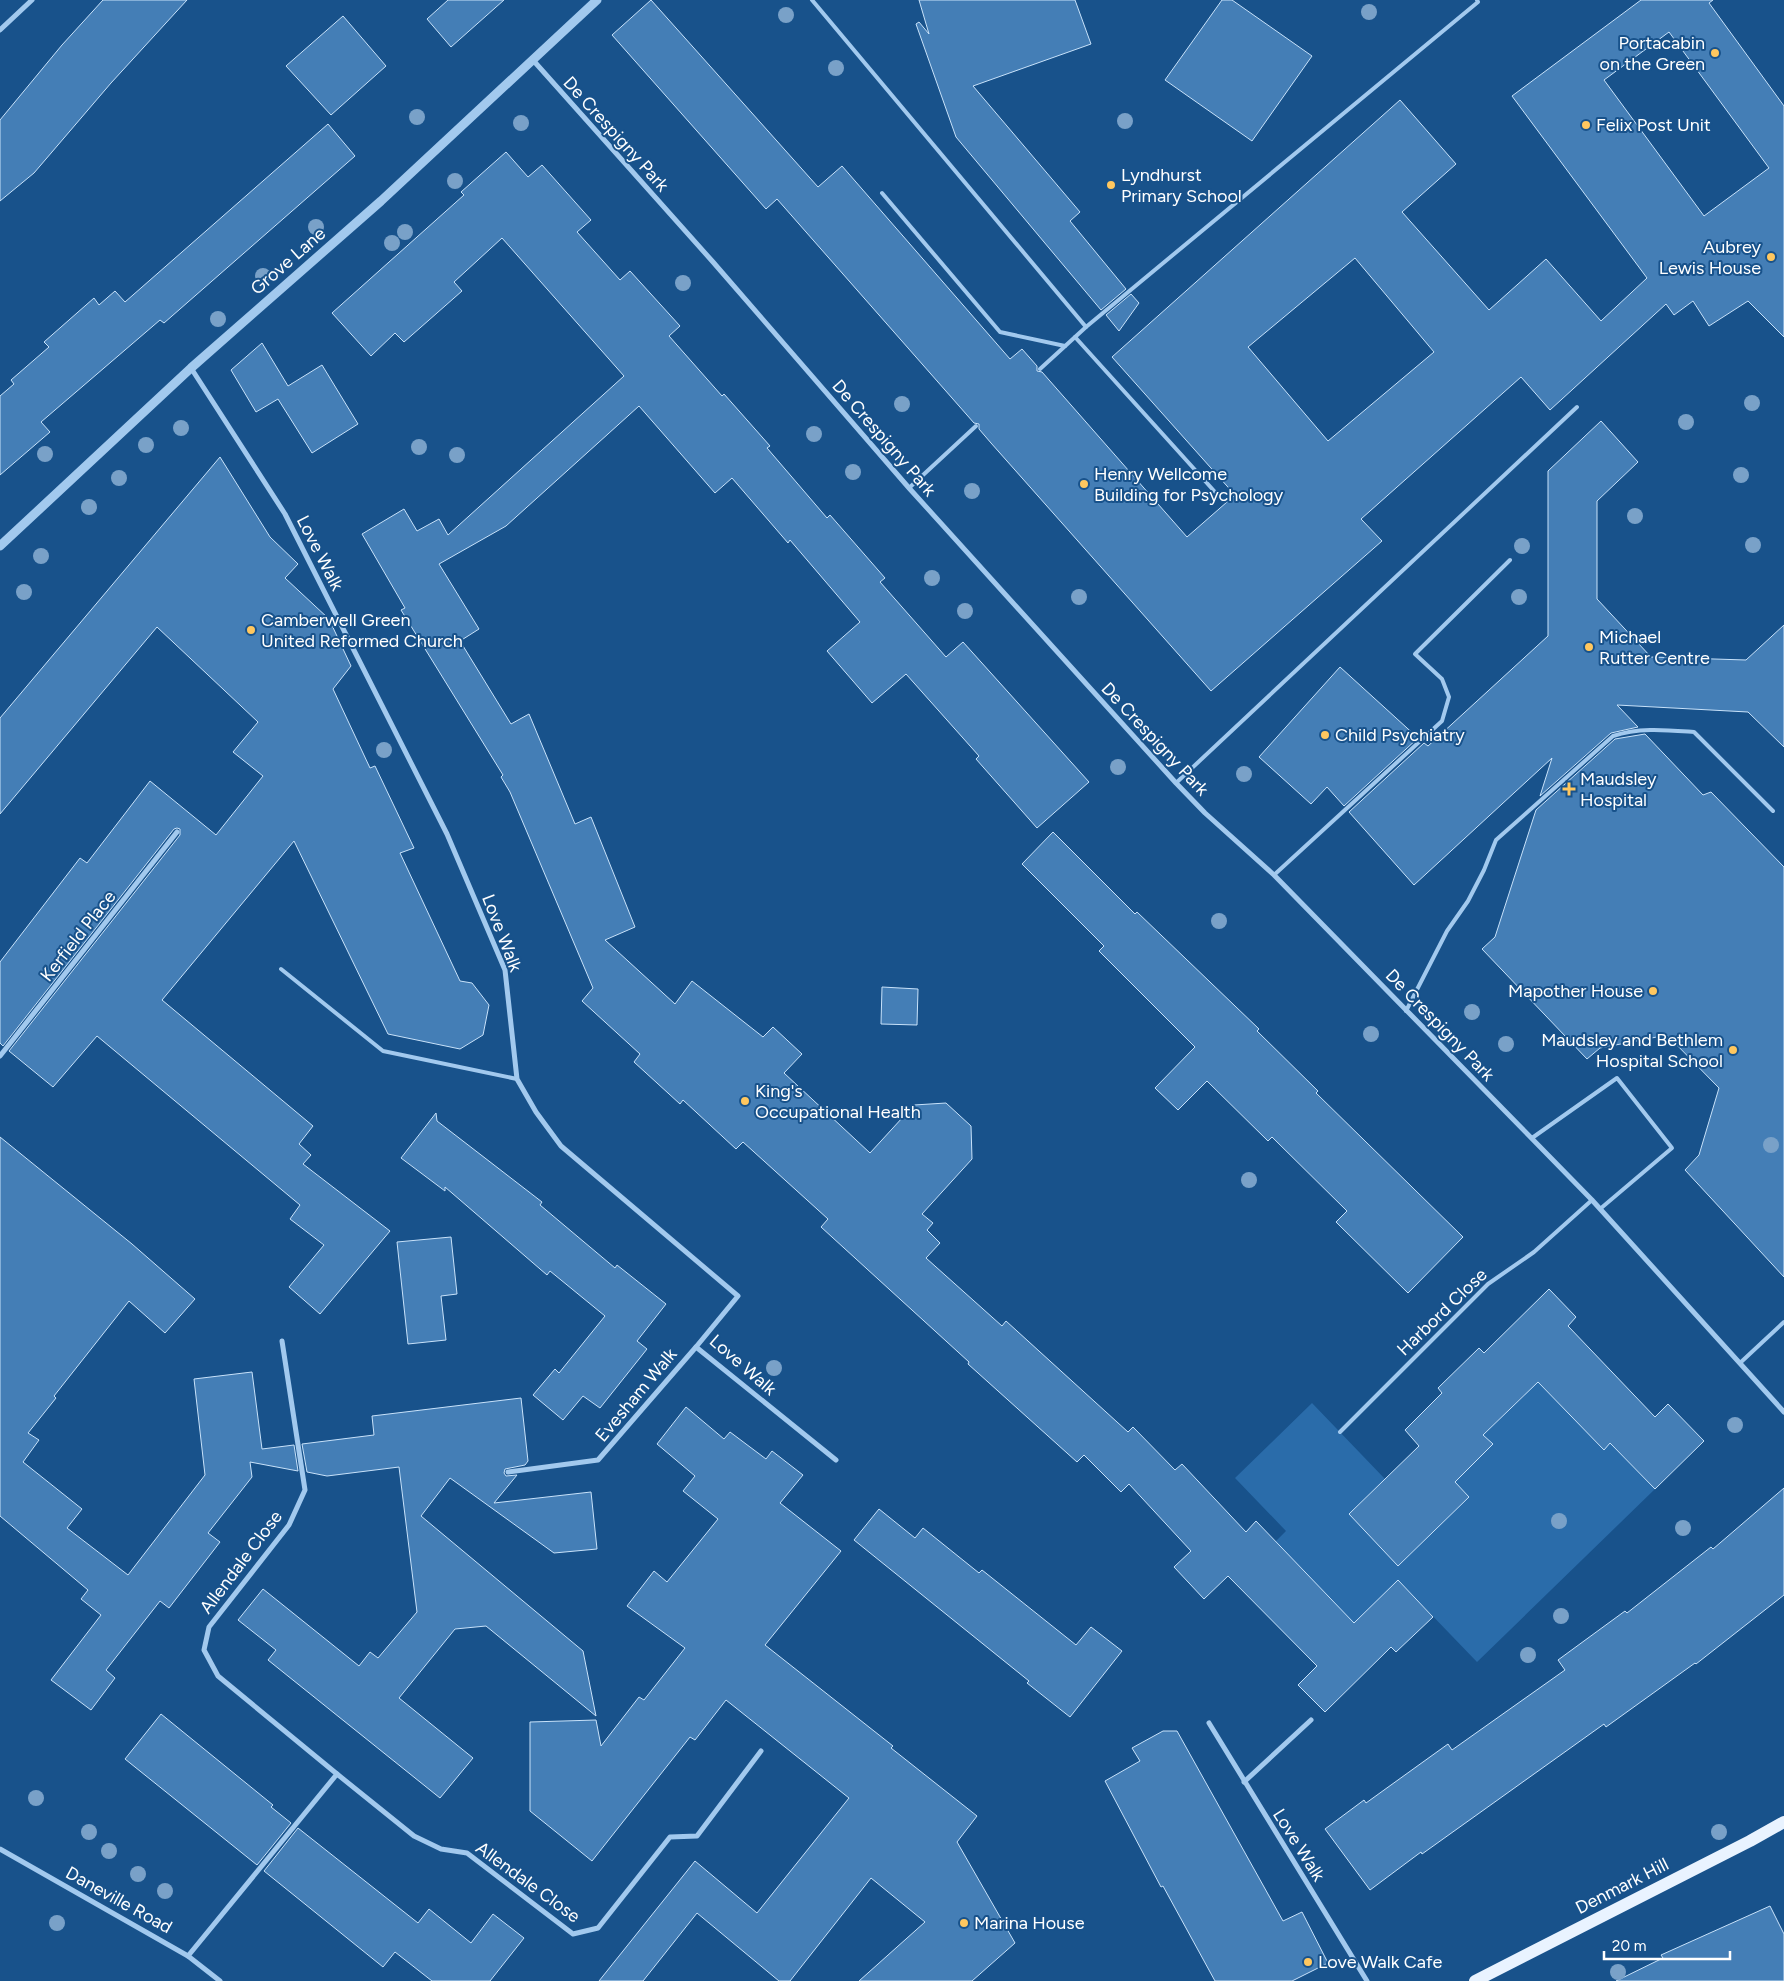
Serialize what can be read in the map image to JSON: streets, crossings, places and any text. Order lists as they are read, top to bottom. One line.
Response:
{"streets":{"main road":["Denmark Hill"],"street":["De Crespigny Park","Grove Lane","Love Walk","Kerfield Place","Evesham Walk","Allendale Close","Daneville Road"],"lane":["Harbord Close"]},"crossings":[["De Crespigny Park","Grove Lane"],["De Crespigny Park","Harbord Close"],["Grove Lane","Love Walk"],["Love Walk","Evesham Walk"]],"places":{"other":["Portacabin on the Green","Felix Post Unit","Lyndhurst Primary School","Aubrey Lewis House","Henry Wellcome Building for Psychology","Camberwell Green United Reformed Church","Michael Rutter Centre","Child Psychiatry","Mapother House","Maudsley and Bethlem Hospital School","King's Occupational Health","Marina House","Love Walk Cafe"],"health":["Maudsley Hospital"]},"scale_bar":"20 m"}
